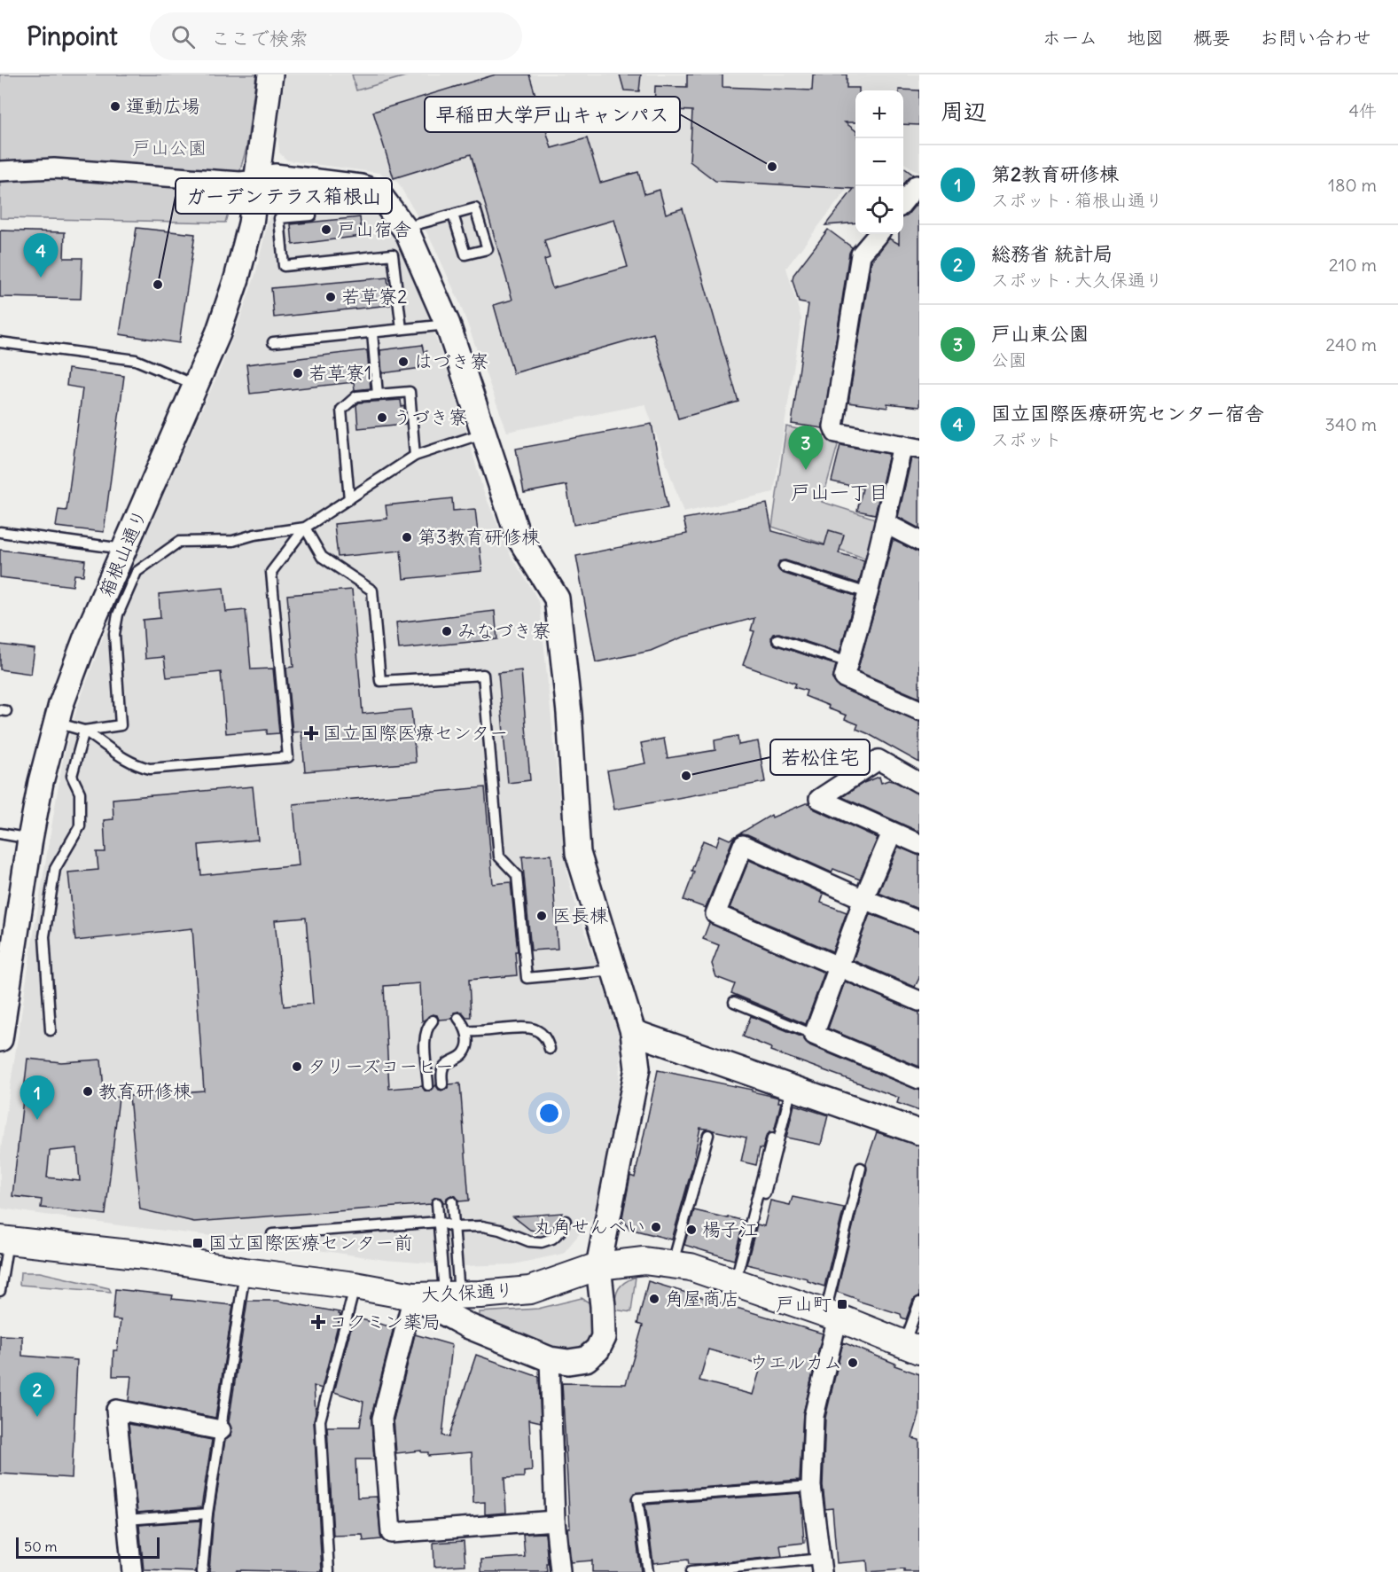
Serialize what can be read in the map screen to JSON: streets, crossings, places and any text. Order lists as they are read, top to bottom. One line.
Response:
{"streets":{"main road":["大久保通り"],"street":["箱根山通り"]},"districts":["戸山一丁目"],"parks":["戸山公園"],"places":{"other":["運動広場","早稲田大学戸山キャンパス","戸山宿舎","ガーデンテラス箱根山","若草寮2","はづき寮","若草寮1","うづき寮","第3教育研修棟","みなづき寮","若松住宅","医長棟","タリーズコーヒー","教育研修棟","丸角せんべい","楊子江","角屋商店","ウエルカム"],"health":["国立国際医療センター","コクミン薬局"],"transit":["国立国際医療センター前","戸山町"]},"scale_bar":"50 m","page":{"header":"Pinpoint","search":"ここで検索","nav":["ホーム","地図","概要","お問い合わせ"],"heading":["周辺","4件"],"map_buttons":["+","−"],"list":[{"mark":"1","name":"第2教育研修棟","note":"スポット · 箱根山通り","value":"180 m"},{"mark":"2","name":"総務省 統計局","note":"スポット · 大久保通り","value":"210 m"},{"mark":"3","name":"戸山東公園","note":"公園","value":"240 m"},{"mark":"4","name":"国立国際医療研究センター宿舎","note":"スポット","value":"340 m"}],"pins":["4","3","1","2"],"scale":"50 m"}}
